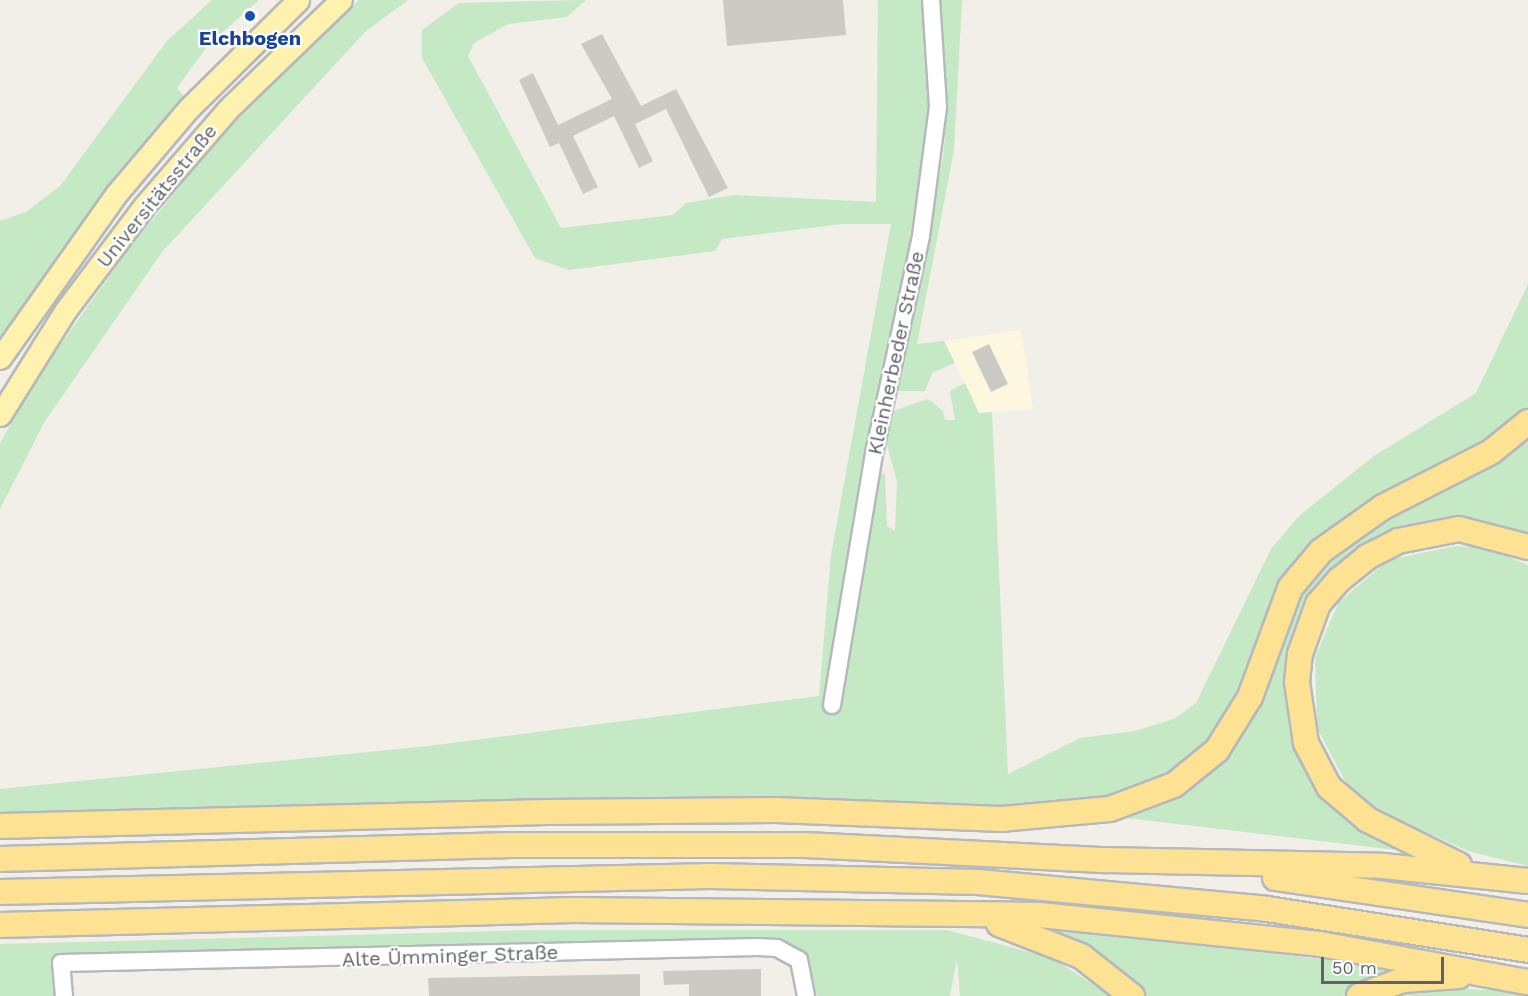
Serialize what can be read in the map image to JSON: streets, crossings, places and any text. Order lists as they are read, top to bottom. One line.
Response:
{"streets":{"main road":["Universitätsstraße"],"street":["Kleinherbeder Straße","Alte Ümminger Straße"]},"places":["Elchbogen"],"scale_bar":"50 m"}
